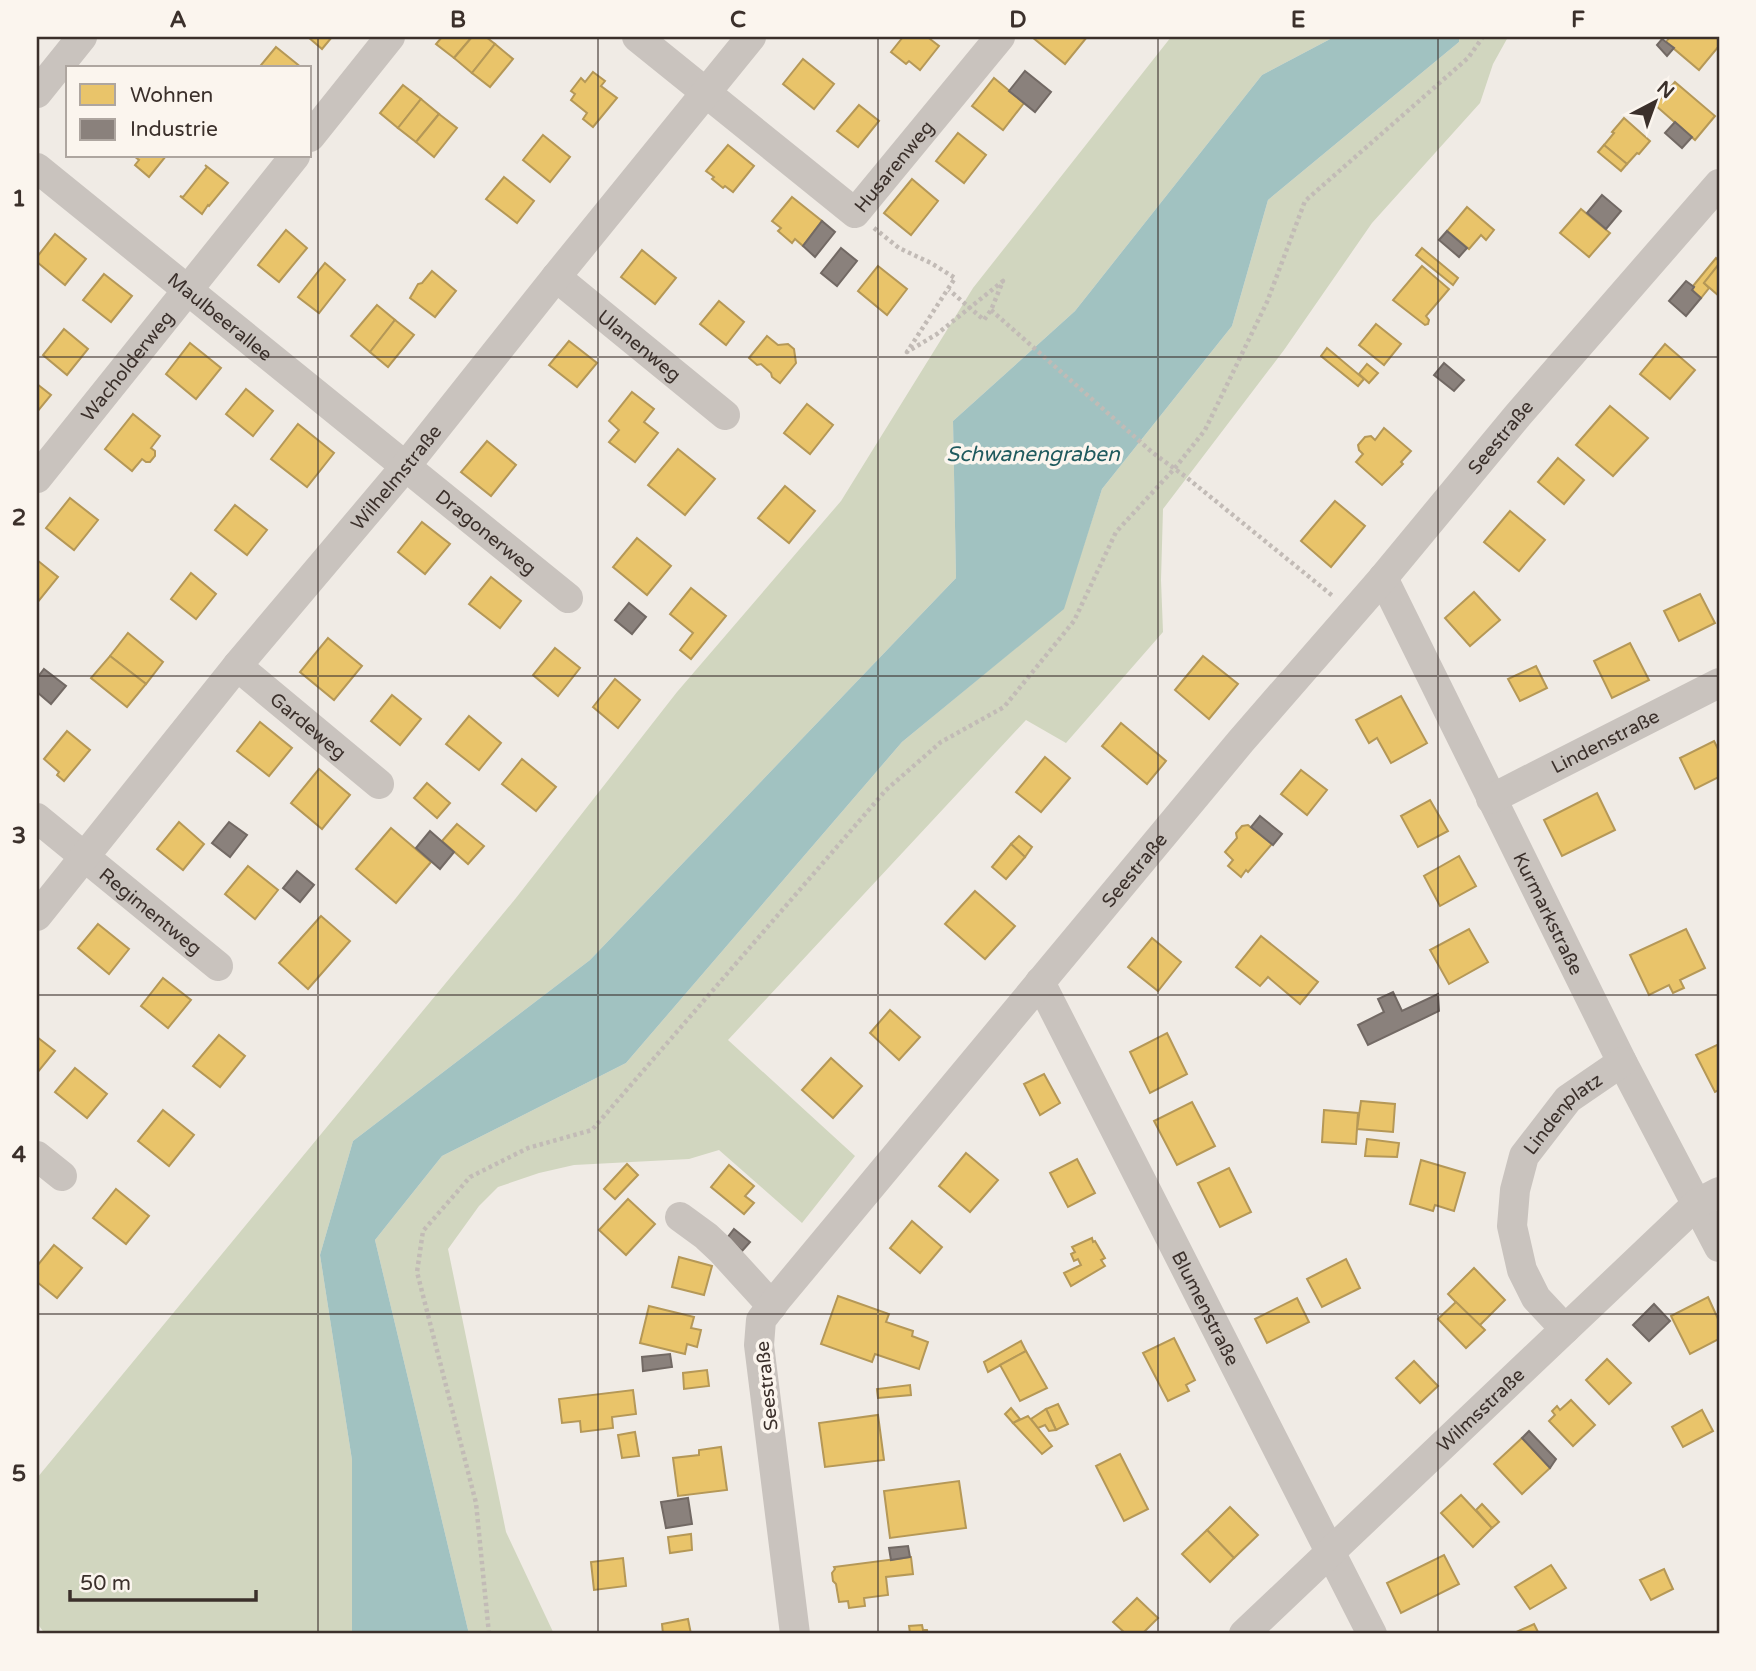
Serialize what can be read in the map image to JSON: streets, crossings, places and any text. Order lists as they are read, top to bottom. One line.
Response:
{"streets":{"street":["Husarenweg","Maulbeerallee","Ulanenweg","Wacholderweg","Seestraße","Wilhelmstraße","Dragonerweg","Gardeweg","Lindenstraße","Regimentweg","Kurmarkstraße","Lindenplatz","Blumenstraße","Wilmsstraße"]},"crossings":[["Husarenweg","Wilhelmstraße"],["Maulbeerallee","Wacholderweg"],["Maulbeerallee","Wilhelmstraße"],["Maulbeerallee","Dragonerweg"],["Ulanenweg","Wilhelmstraße"],["Seestraße","Kurmarkstraße"],["Seestraße","Blumenstraße"],["Wilhelmstraße","Dragonerweg"],["Wilhelmstraße","Gardeweg"],["Wilhelmstraße","Regimentweg"],["Lindenstraße","Kurmarkstraße"],["Kurmarkstraße","Lindenplatz"],["Kurmarkstraße","Wilmsstraße"],["Lindenplatz","Wilmsstraße"],["Blumenstraße","Wilmsstraße"]],"water":["Schwanengraben"],"legend":["Wohnen","Industrie"],"scale_bar":"50 m","north":"top right","grid":{"columns":["A","B","C","D","E","F"],"rows":["1","2","3","4","5"]}}
